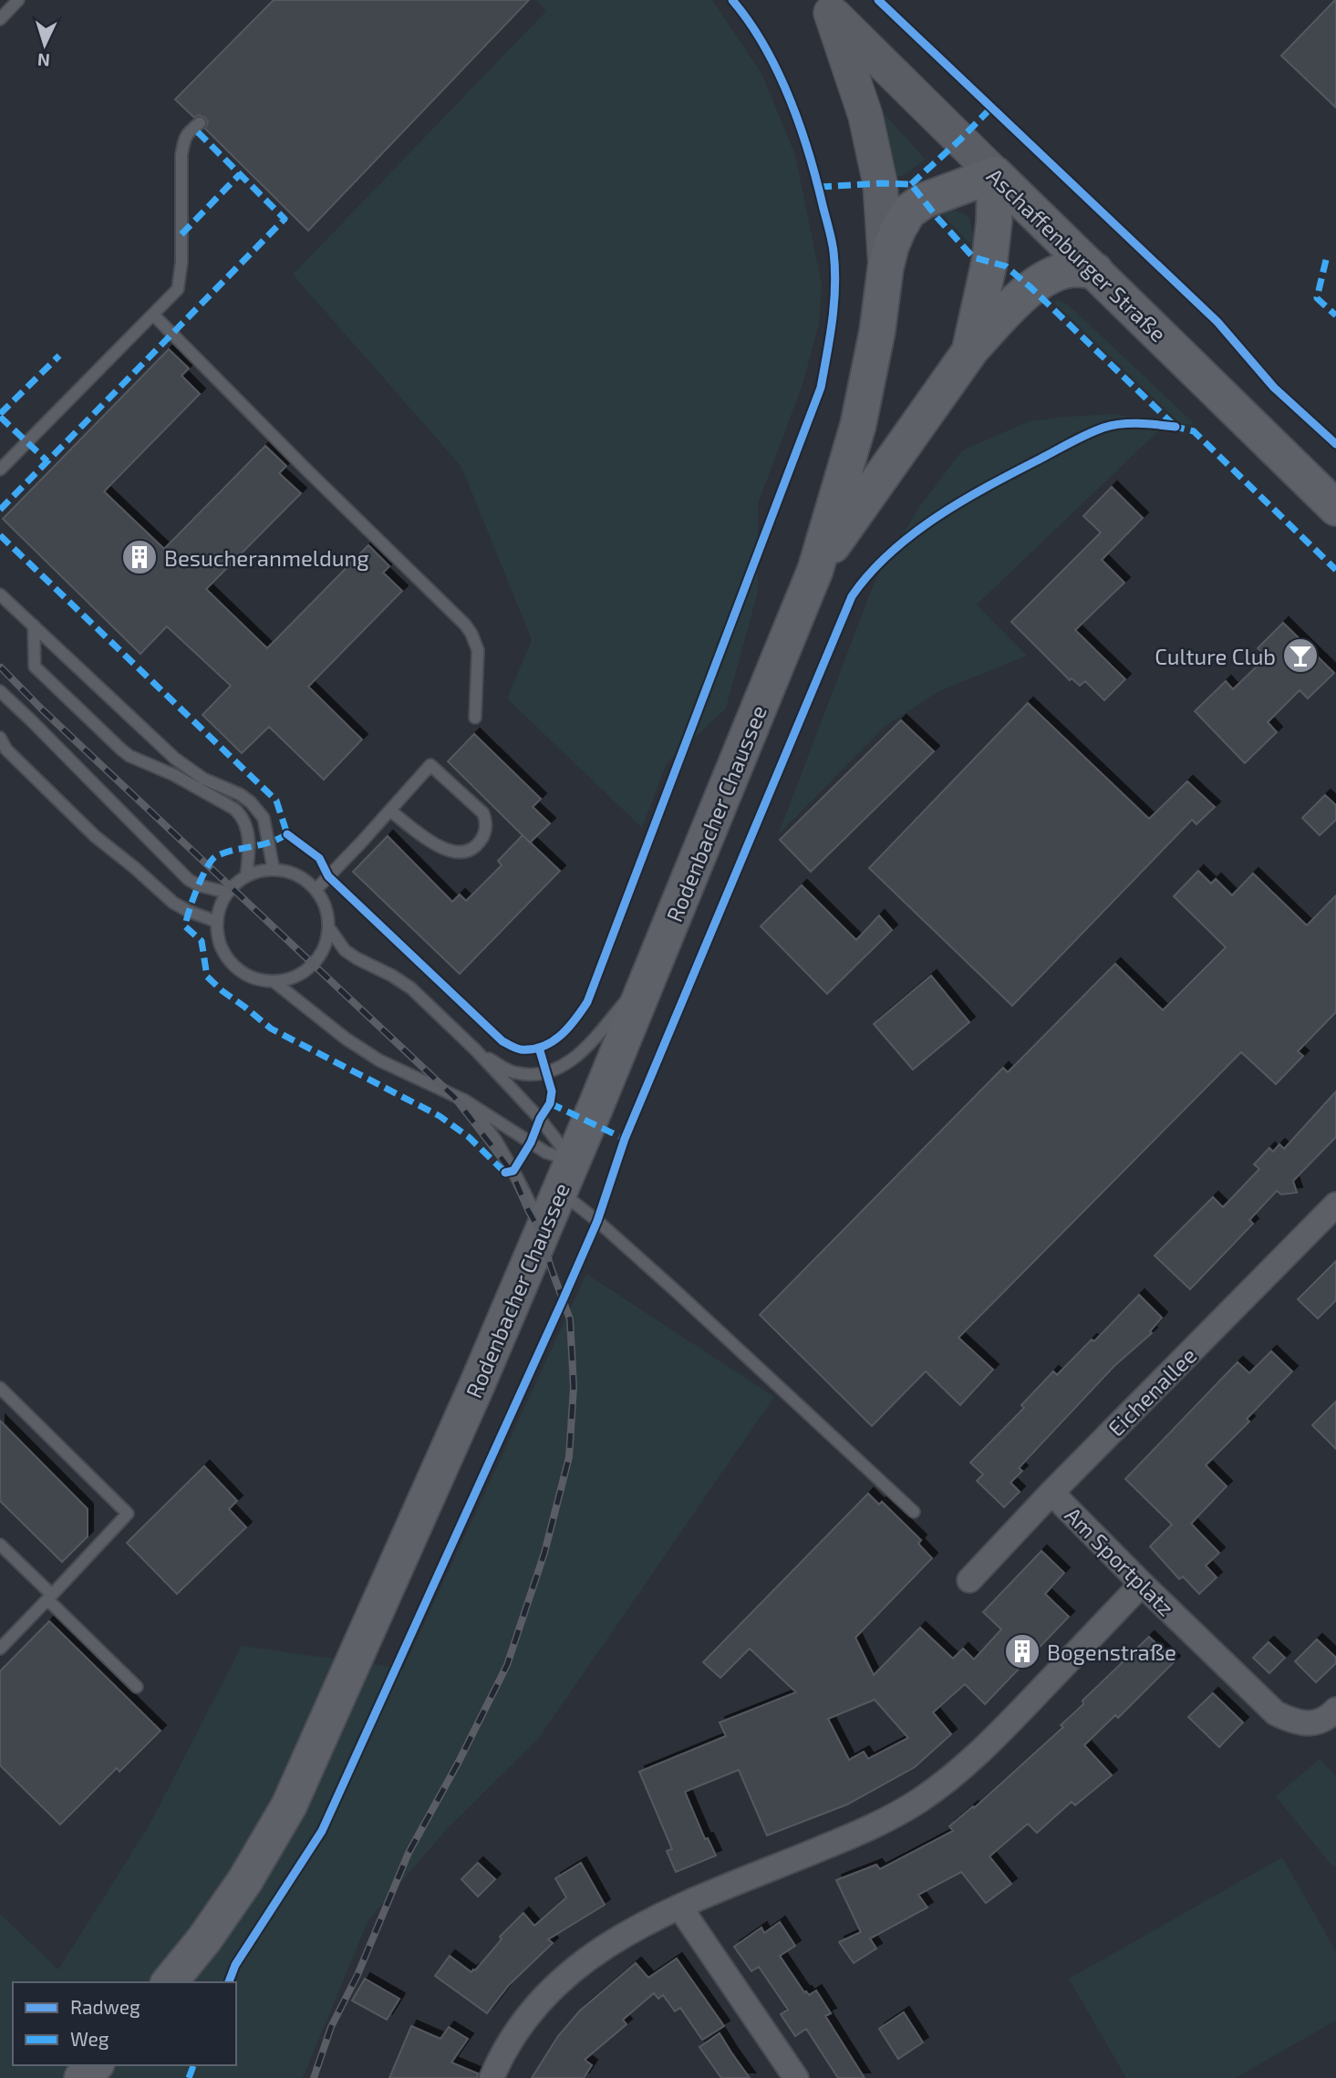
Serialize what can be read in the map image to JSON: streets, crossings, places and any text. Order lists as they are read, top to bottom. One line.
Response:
{"streets":{"main road":["Aschaffenburger Straße","Rodenbacher Chaussee"],"street":["Eichenallee","Am Sportplatz"]},"crossings":[["Eichenallee","Am Sportplatz"]],"places":{"building":["Besucheranmeldung","Bogenstraße"],"bar":["Culture Club"]},"legend":["Radweg","Weg"],"north":"bottom"}
